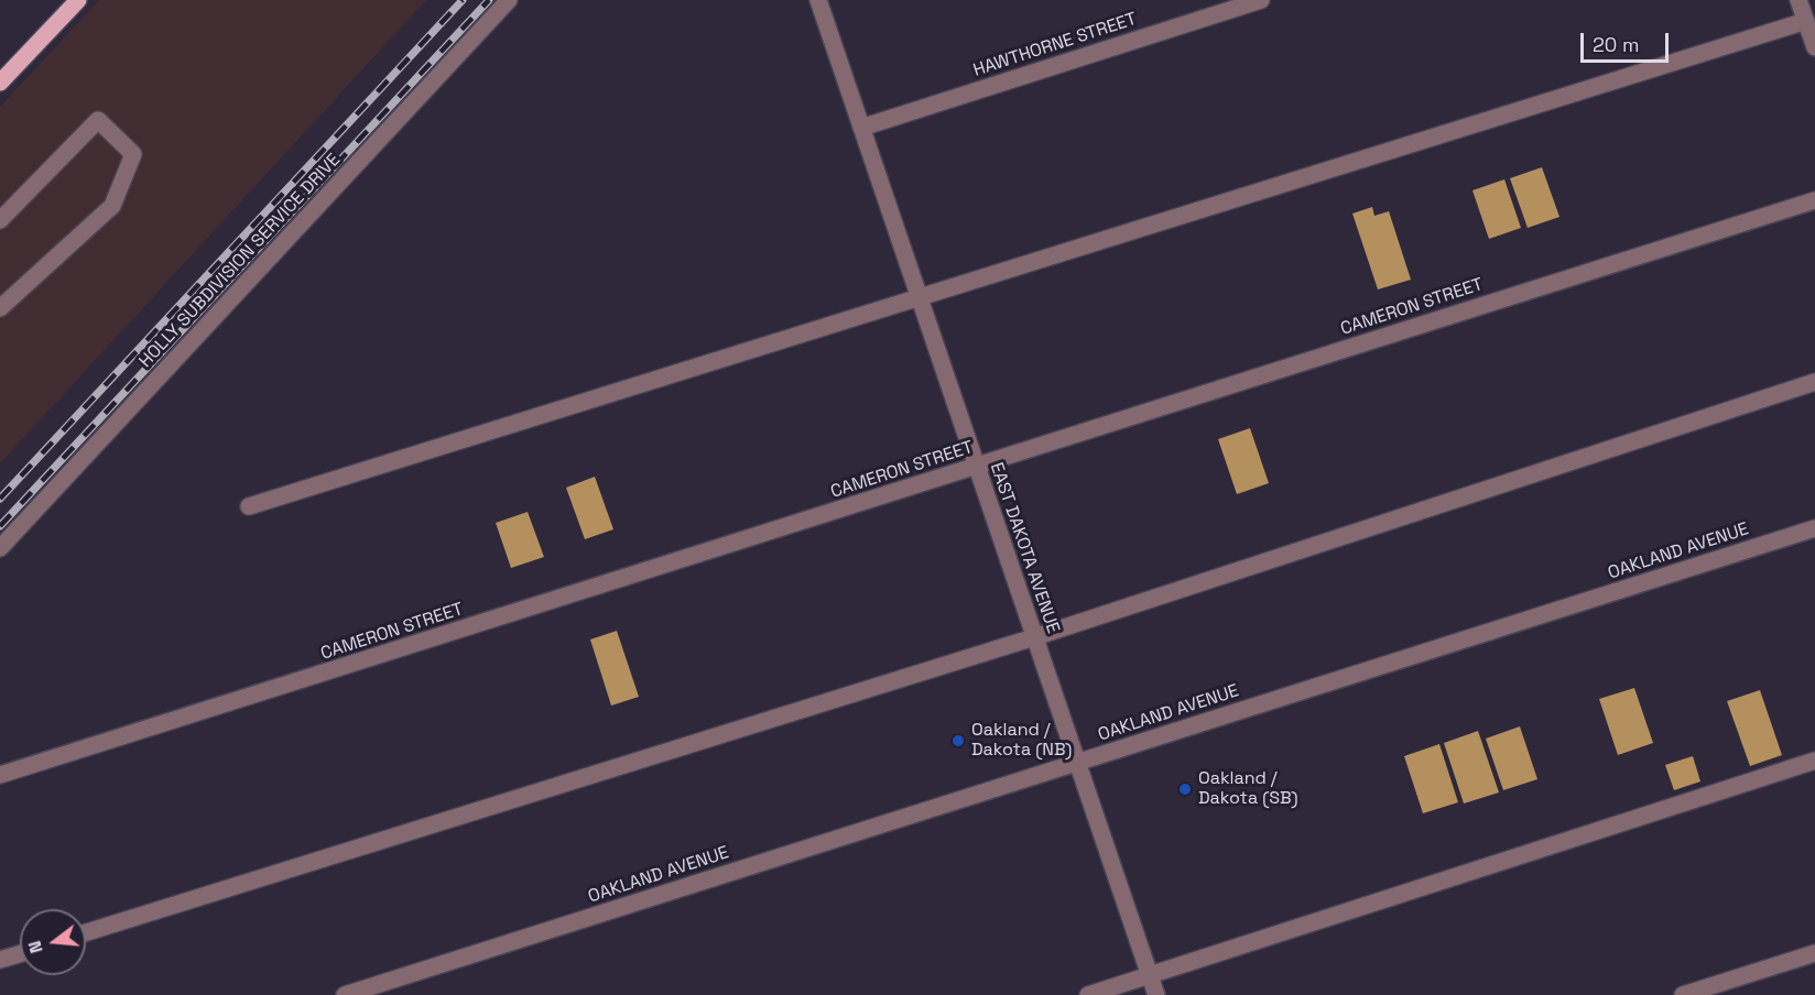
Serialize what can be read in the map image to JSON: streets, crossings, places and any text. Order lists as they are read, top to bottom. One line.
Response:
{"streets":{"street":["HAWTHORNE STREET","HOLLY SUBDIVISION SERVICE DRIVE","CAMERON STREET","EAST DAKOTA AVENUE","OAKLAND AVENUE"]},"crossings":[["HAWTHORNE STREET","EAST DAKOTA AVENUE"],["CAMERON STREET","EAST DAKOTA AVENUE"],["EAST DAKOTA AVENUE","OAKLAND AVENUE"]],"places":["Oakland / Dakota (NB)","Oakland / Dakota (SB)"],"scale_bar":"20 m","north":"left"}
